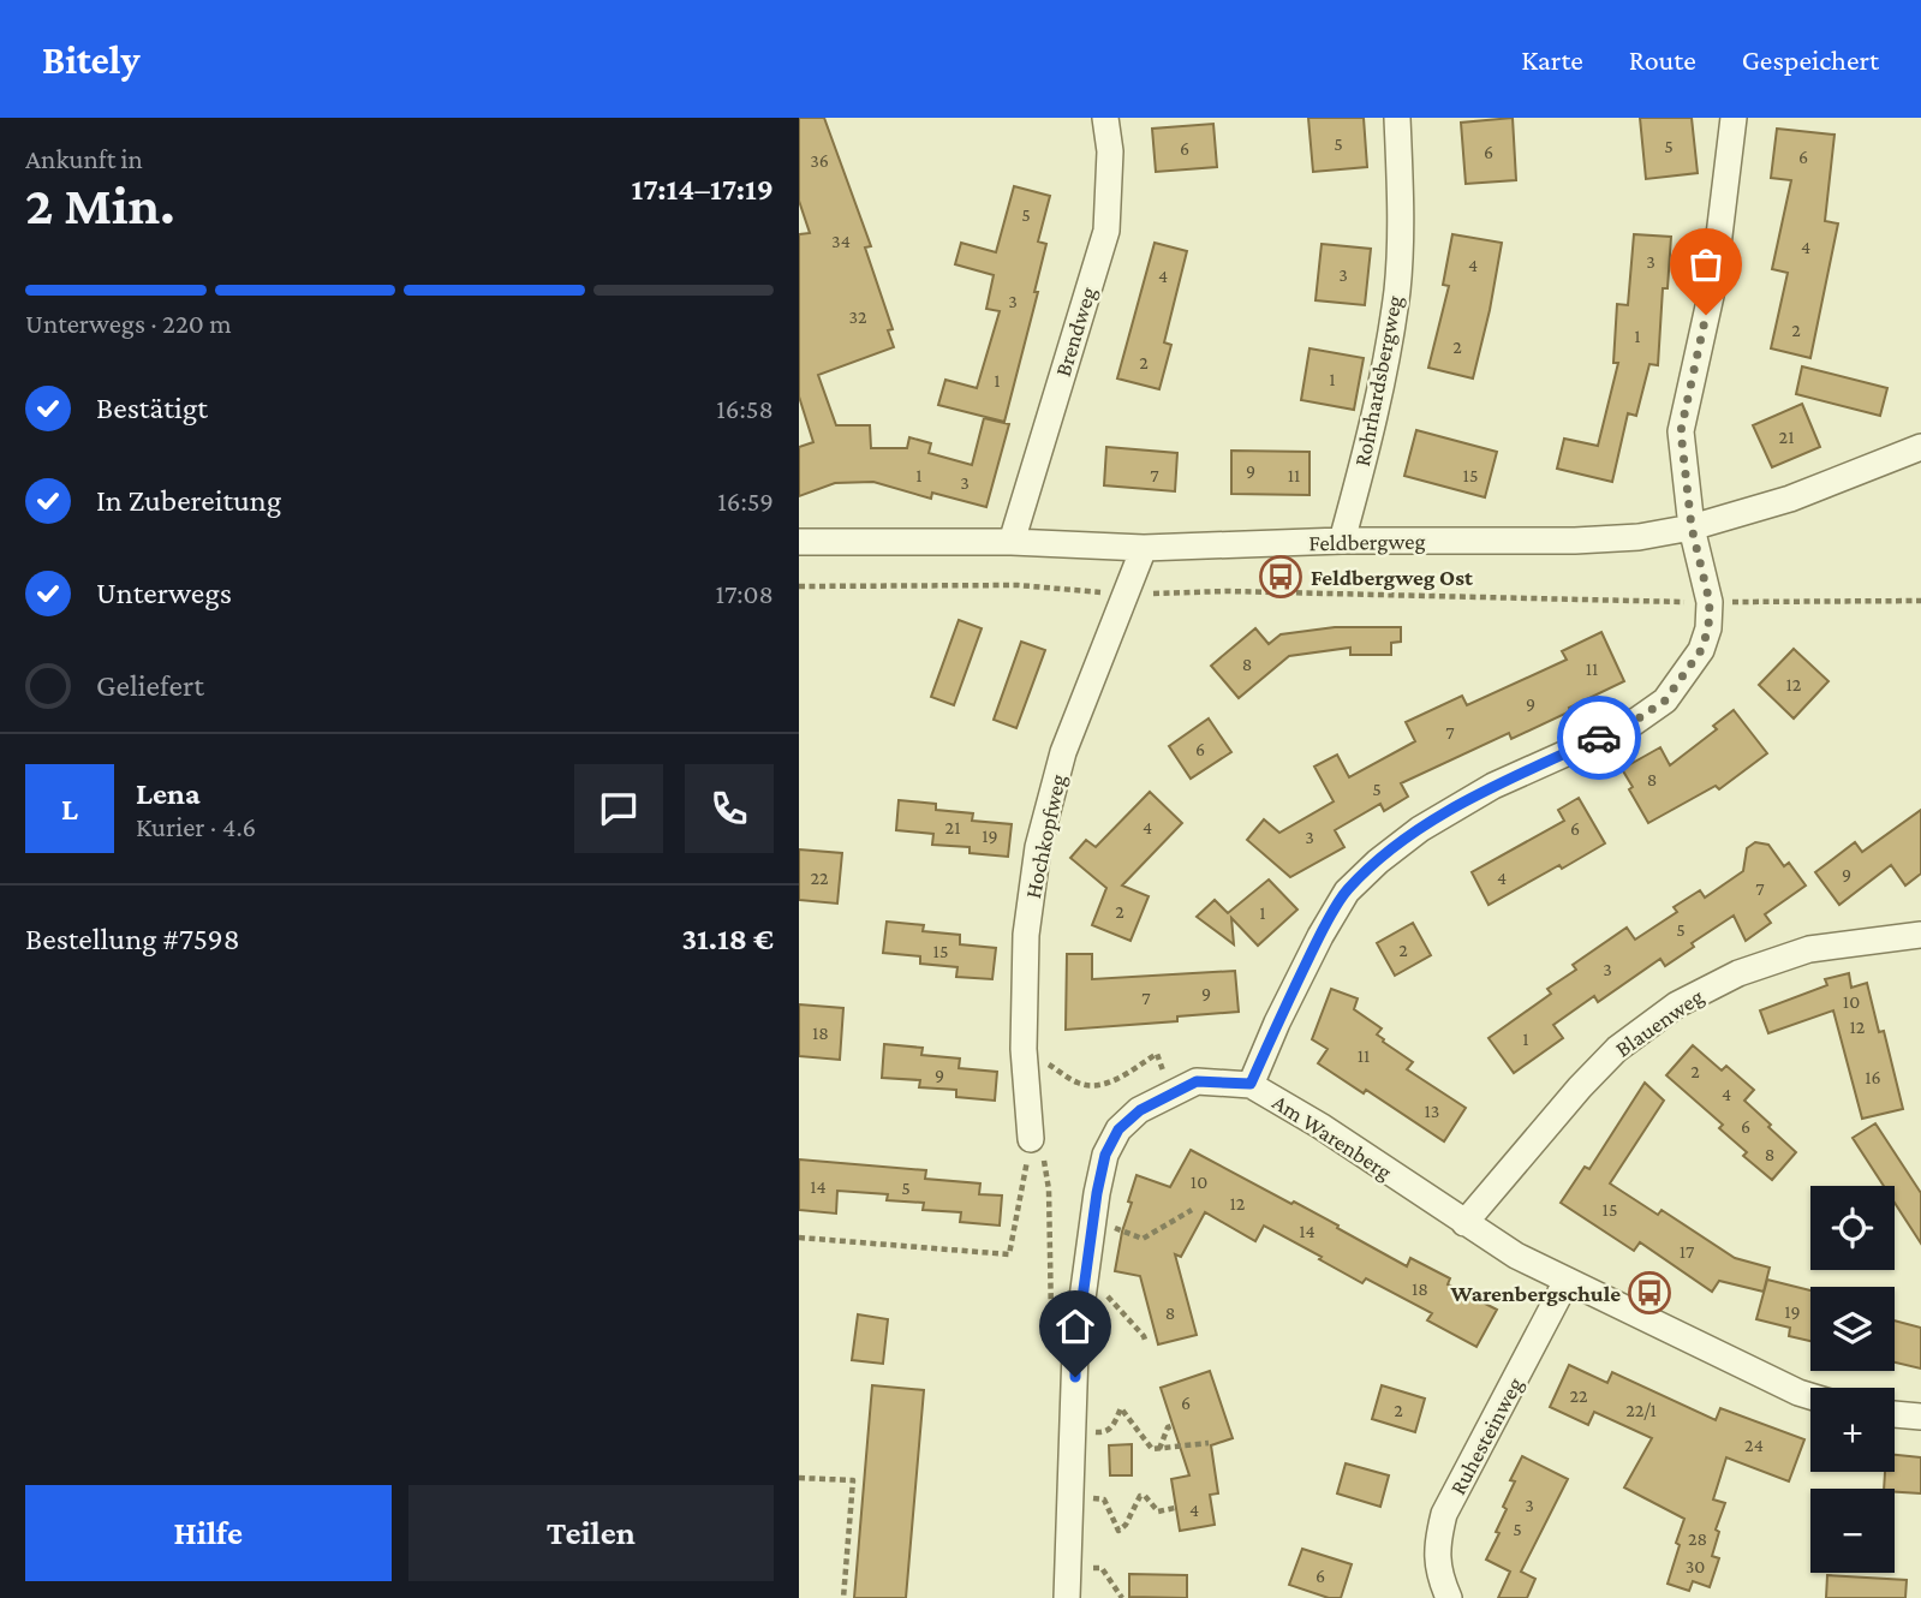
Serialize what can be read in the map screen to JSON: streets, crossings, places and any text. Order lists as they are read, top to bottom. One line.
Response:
{"streets":{"street":["Brendweg","Rohrhardsbergweg","Feldbergweg","Hochkopfweg","Blauenweg","Am Warenberg","Ruhesteinweg"]},"crossings":[["Brendweg","Feldbergweg"],["Rohrhardsbergweg","Feldbergweg"],["Feldbergweg","Hochkopfweg"],["Blauenweg","Am Warenberg"],["Am Warenberg","Ruhesteinweg"]],"places":{"bus stop":["Feldbergweg Ost","Warenbergschule"]},"house_numbers":["5","5","6","6","6","36","5","34","4","3","4","3","4","3","32","2","1","2","2","1","1","21","9","1","7","11","15","3","8","11","12","9","7","6","8","5","21","4","6","19","3","9","22","4","7","2","1","5","2","15","3","9","7","10","12","18","1","11","2","9","16","4","13","6","8","10","14","5","12","15","14","17","18","19","8","22","6","2","22/1","24","3","4","5","28","30","6"],"page":{"header":"Bitely","nav":["Karte","Route","Gespeichert"],"heading":["2 Min.","Ankunft in","17:14–17:19"],"panel":["Lena","Kurier · 4.6","Bestellung #7598","31.18 €"],"bar":"Unterwegs · 220 m","list":[["Bestätigt","16:58"],["In Zubereitung","16:59"],["Unterwegs","17:08"],"Geliefert"],"round":"L","map_buttons":["+","−"],"buttons":["Hilfe","Teilen"]}}
